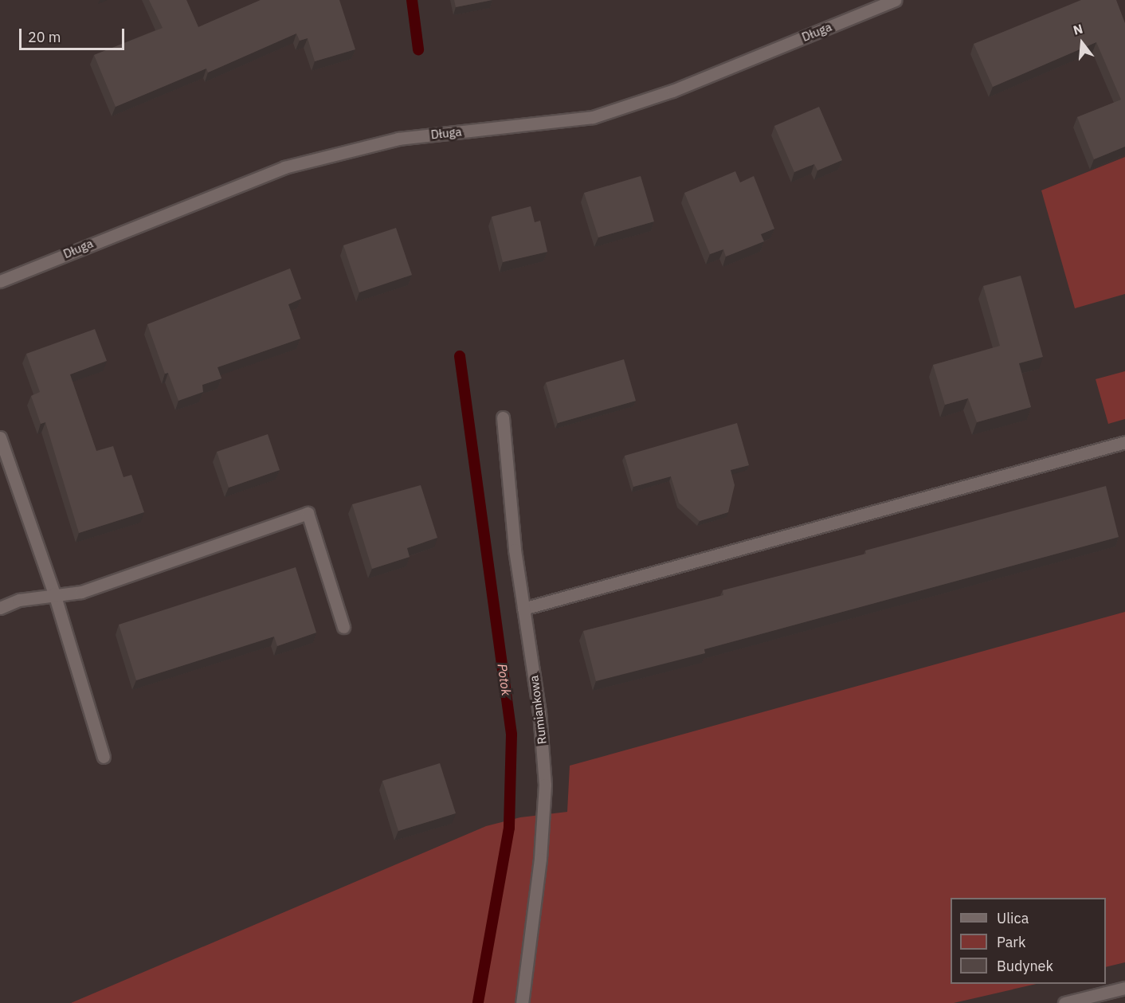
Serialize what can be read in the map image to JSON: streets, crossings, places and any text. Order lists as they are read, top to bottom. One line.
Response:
{"streets":{"street":["Długa","Rumiankowa"]},"water":["Potok"],"legend":["Ulica","Park","Budynek"],"scale_bar":"20 m","north":"top"}
